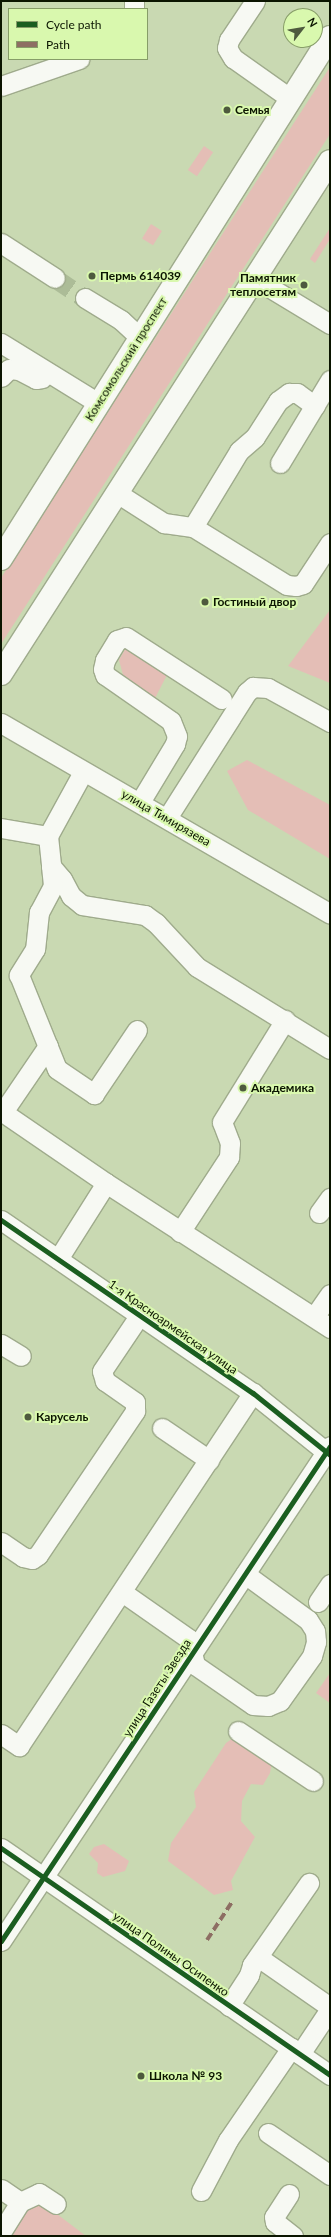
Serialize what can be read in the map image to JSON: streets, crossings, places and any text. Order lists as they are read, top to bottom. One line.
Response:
{"streets":{"main road":["Комсомольский проспект"],"street":["улица Тимирязева","1-я Красноармейская улица","улица Газеты Звезда","улица Полины Осипенко"]},"crossings":[["1-я Красноармейская улица","улица Газеты Звезда"],["улица Газеты Звезда","улица Полины Осипенко"]],"places":["Семья","Пермь 614039","Памятник теплосетям","Гостиный двор","Академика","Карусель","Школа № 93"],"legend":["Cycle path","Path"],"north":"top right"}
